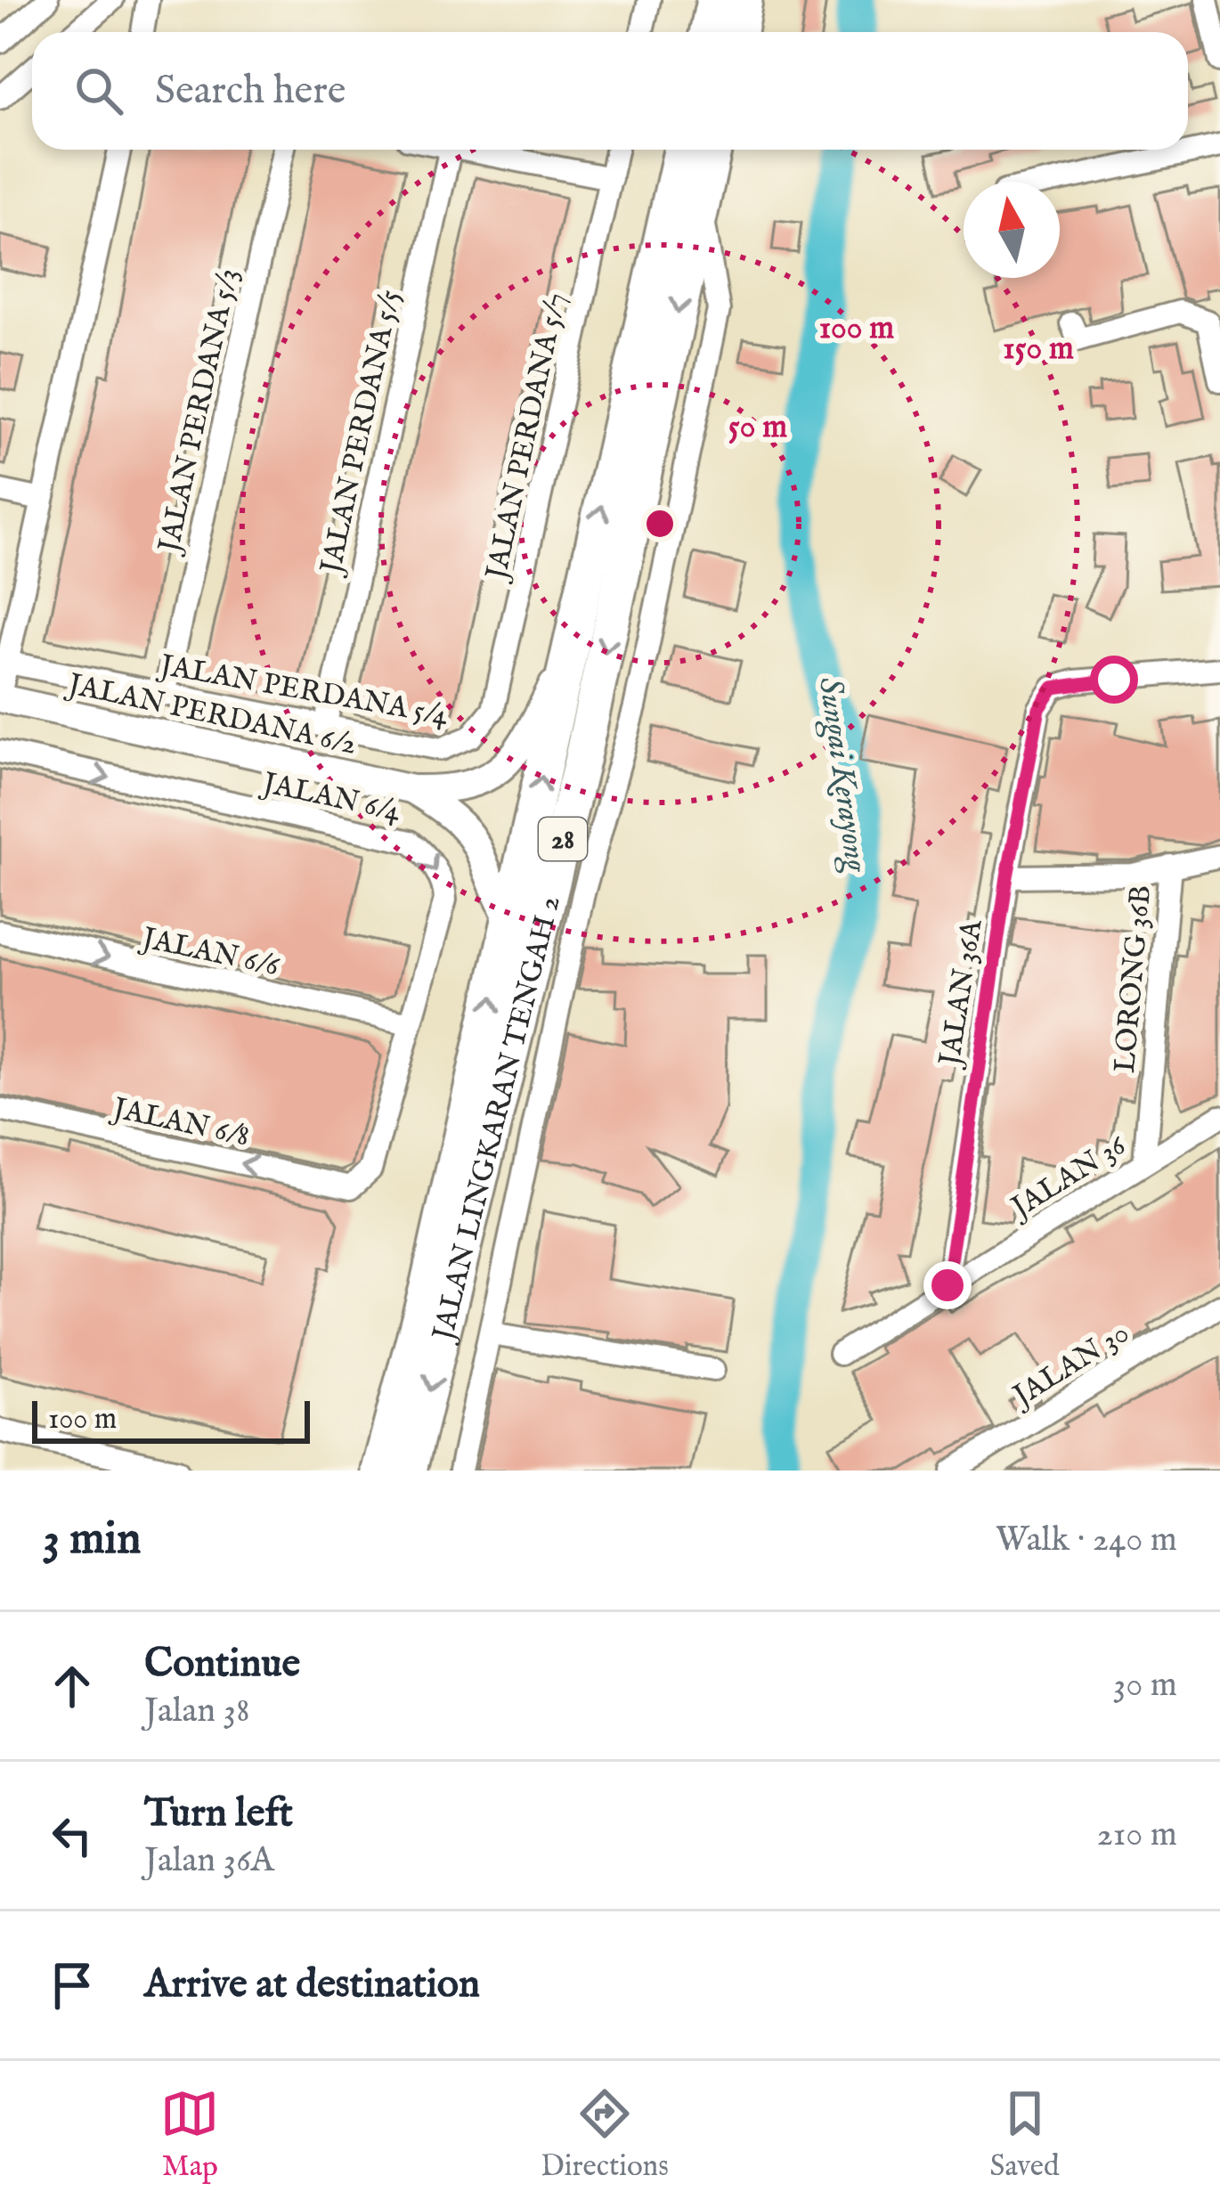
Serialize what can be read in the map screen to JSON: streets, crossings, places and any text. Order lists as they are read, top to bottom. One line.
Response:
{"streets":{"highway":["28","JALAN LINGKARAN TENGAH 2"],"street":["JALAN PERDANA 5/3","JALAN PERDANA 5/5","JALAN PERDANA 5/7","JALAN PERDANA 5/4","JALAN PERDANA 6/2","JALAN 6/4","JALAN 6/6","LORONG 36B","JALAN 36A","JALAN 6/8","JALAN 36","JALAN 30"]},"crossings":[["JALAN PERDANA 5/3","JALAN PERDANA 5/4"],["JALAN PERDANA 5/5","JALAN PERDANA 5/4"],["JALAN PERDANA 5/7","JALAN PERDANA 5/4"],["JALAN PERDANA 6/2","JALAN LINGKARAN TENGAH 2"],["JALAN 6/4","JALAN 6/6"],["JALAN 6/4","JALAN 6/8"],["LORONG 36B","JALAN 36"],["JALAN 36A","JALAN 36"]],"one_way":["JALAN 6/6","JALAN 6/8"],"water":["Sungai Kerayong"],"scale_bar":"100 m","north":"top","page":{"search":"Search here","scale":"100 m","heading":["3 min","Walk · 240 m"],"list":[["Continue","Jalan 38","30 m"],["Turn left","Jalan 36A","210 m"],"Arrive at destination"],"nav":["Map","Directions","Saved"]},"rings":["100 m","150 m","50 m"]}
